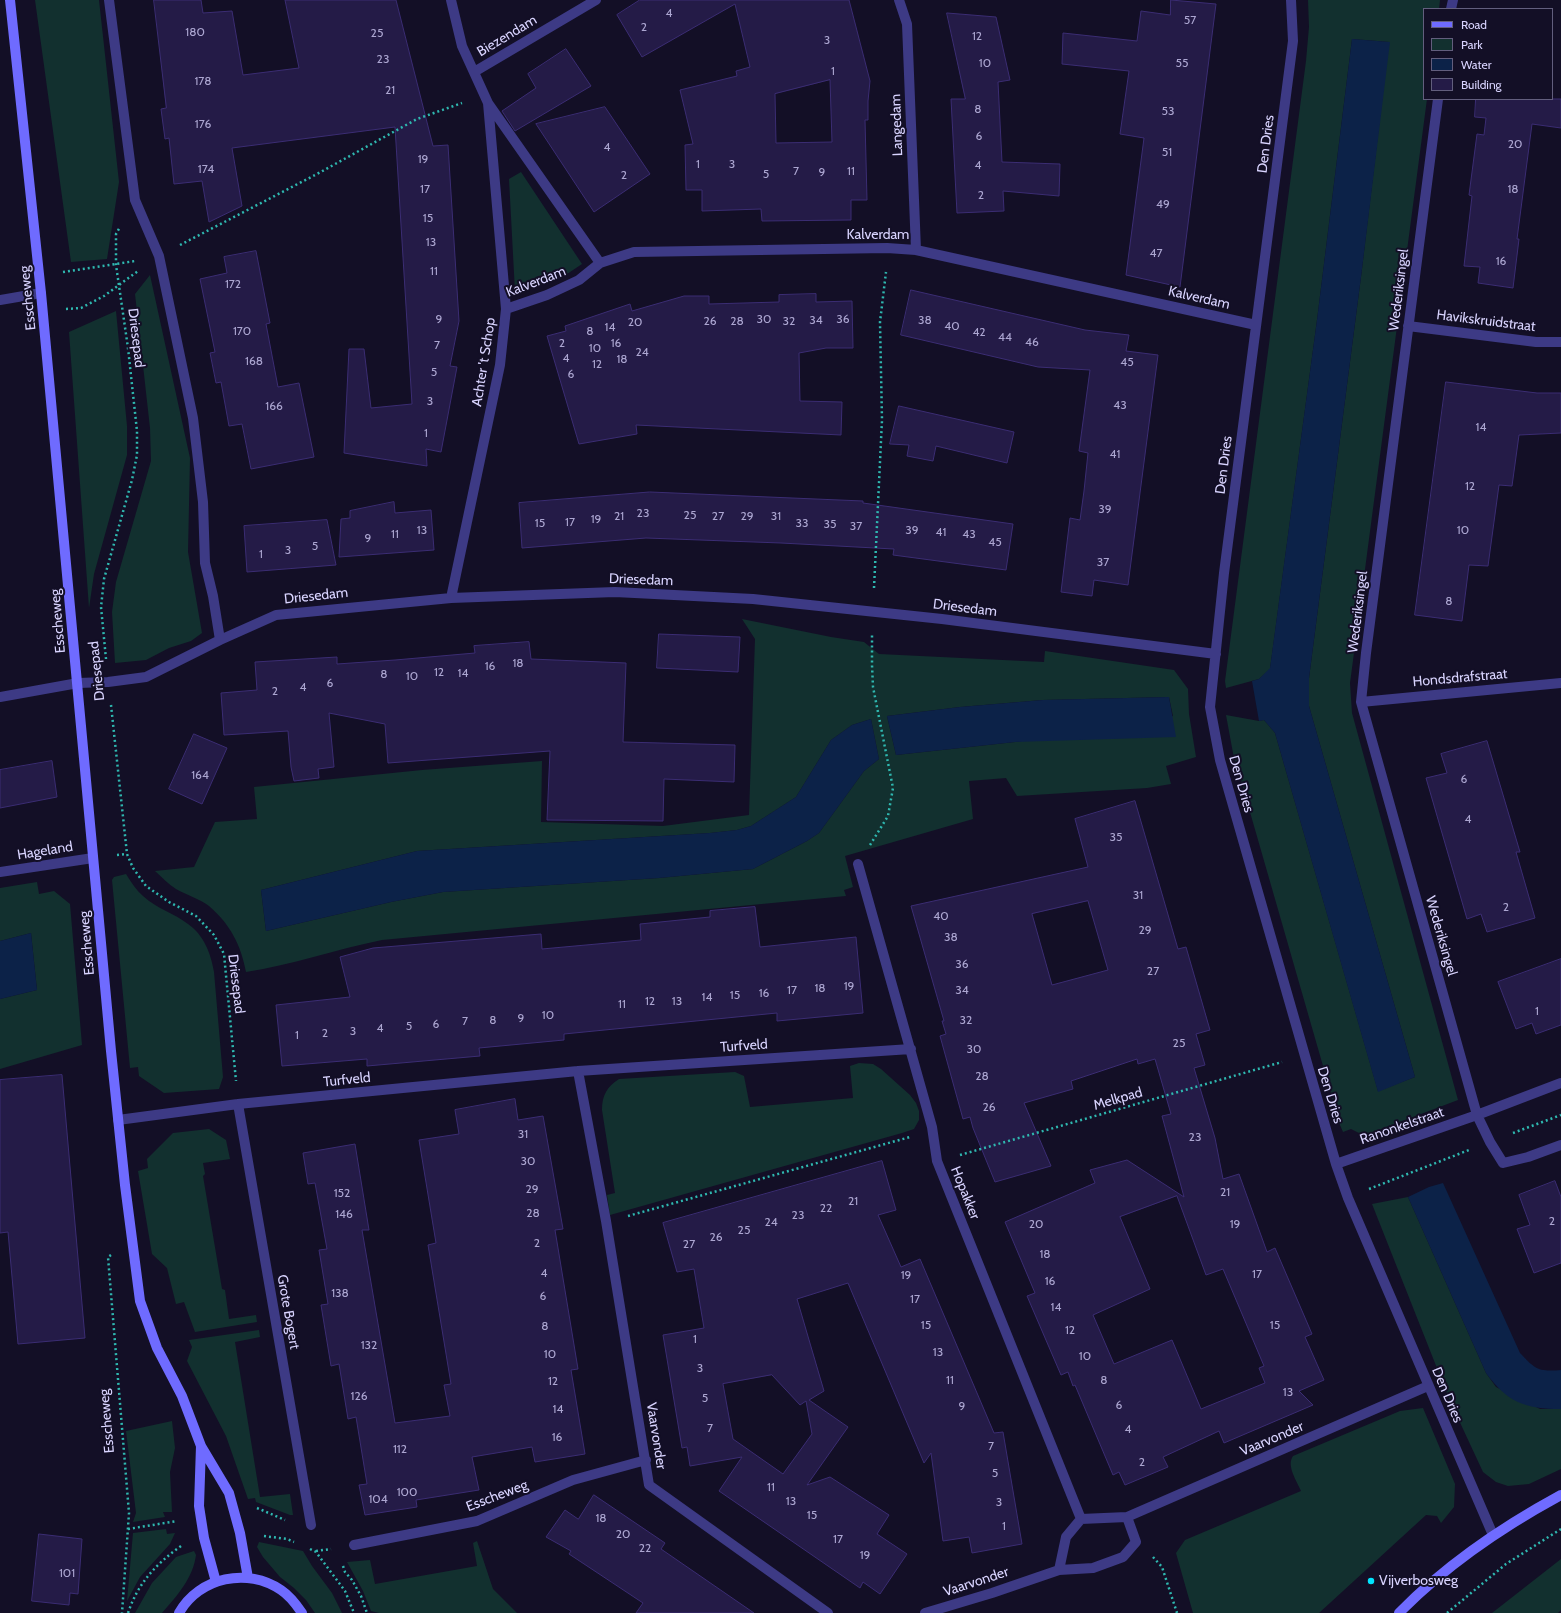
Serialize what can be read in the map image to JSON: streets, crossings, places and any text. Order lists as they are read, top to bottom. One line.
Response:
{"streets":{"street":["Biezendam","Langedam","Den Dries","Kalverdam","Wederiksingel","Esscheweg","Havikskruidstraat","Achter 't Schop","Driesedam","Hondsdrafstraat","Hageland","Turfveld","Ranonkelstraat","Hopakker","Grote Bogert","Vaarvonder"],"path":["Driesepad","Melkpad"]},"crossings":[["Biezendam","Achter 't Schop"],["Langedam","Kalverdam"],["Den Dries","Kalverdam"],["Den Dries","Driesedam"],["Den Dries","Melkpad"],["Den Dries","Ranonkelstraat"],["Den Dries","Vaarvonder"],["Kalverdam","Achter 't Schop"],["Wederiksingel","Havikskruidstraat"],["Wederiksingel","Hondsdrafstraat"],["Wederiksingel","Ranonkelstraat"],["Esscheweg","Driesedam"],["Esscheweg","Hageland"],["Esscheweg","Turfveld"],["Esscheweg","Vaarvonder"],["Driesepad","Driesedam"],["Driesepad","Turfveld"],["Driesepad","Grote Bogert"],["Achter 't Schop","Driesedam"],["Turfveld","Hopakker"],["Turfveld","Grote Bogert"],["Melkpad","Hopakker"],["Hopakker","Vaarvonder"]],"places":["Vijverbosweg"],"house_numbers":["4","57","2","180","25","12","3","23","10","55","1","178","21","8","53","176","6","20","4","51","19","1","3","4","174","7","11","9","5","2","17","18","2","49","15","13","47","16","11","172","9","30","36","34","38","26","28","32","20","40","14","170","8","42","44","46","2","16","7","10","24","4","18","168","45","12","5","6","3","43","166","14","1","41","12","39","23","25","21","27","29","31","19","17","15","33","35","37","13","39","10","41","11","43","9","45","5","3","1","37","8","18","16","12","14","8","10","6","4","2","164","6","4","35","31","2","40","29","38","36","27","19","18","17","34","16","15","14","12","13","11","1","10","9","8","32","7","6","5","4","3","2","1","25","30","28","26","31","23","30","29","21","152","21","22","28","146","23","2","24","20","19","25","26","2","27","18","4","17","19","16","138","6","17","14","15","15","8","12","1","132","13","10","10","3","11","8","12","13","126","5","6","9","14","7","4","16","7","112","2","5","11","100","104","13","3","15","18","1","20","17","22","19","101"],"legend":["Road","Park","Water","Building"]}
